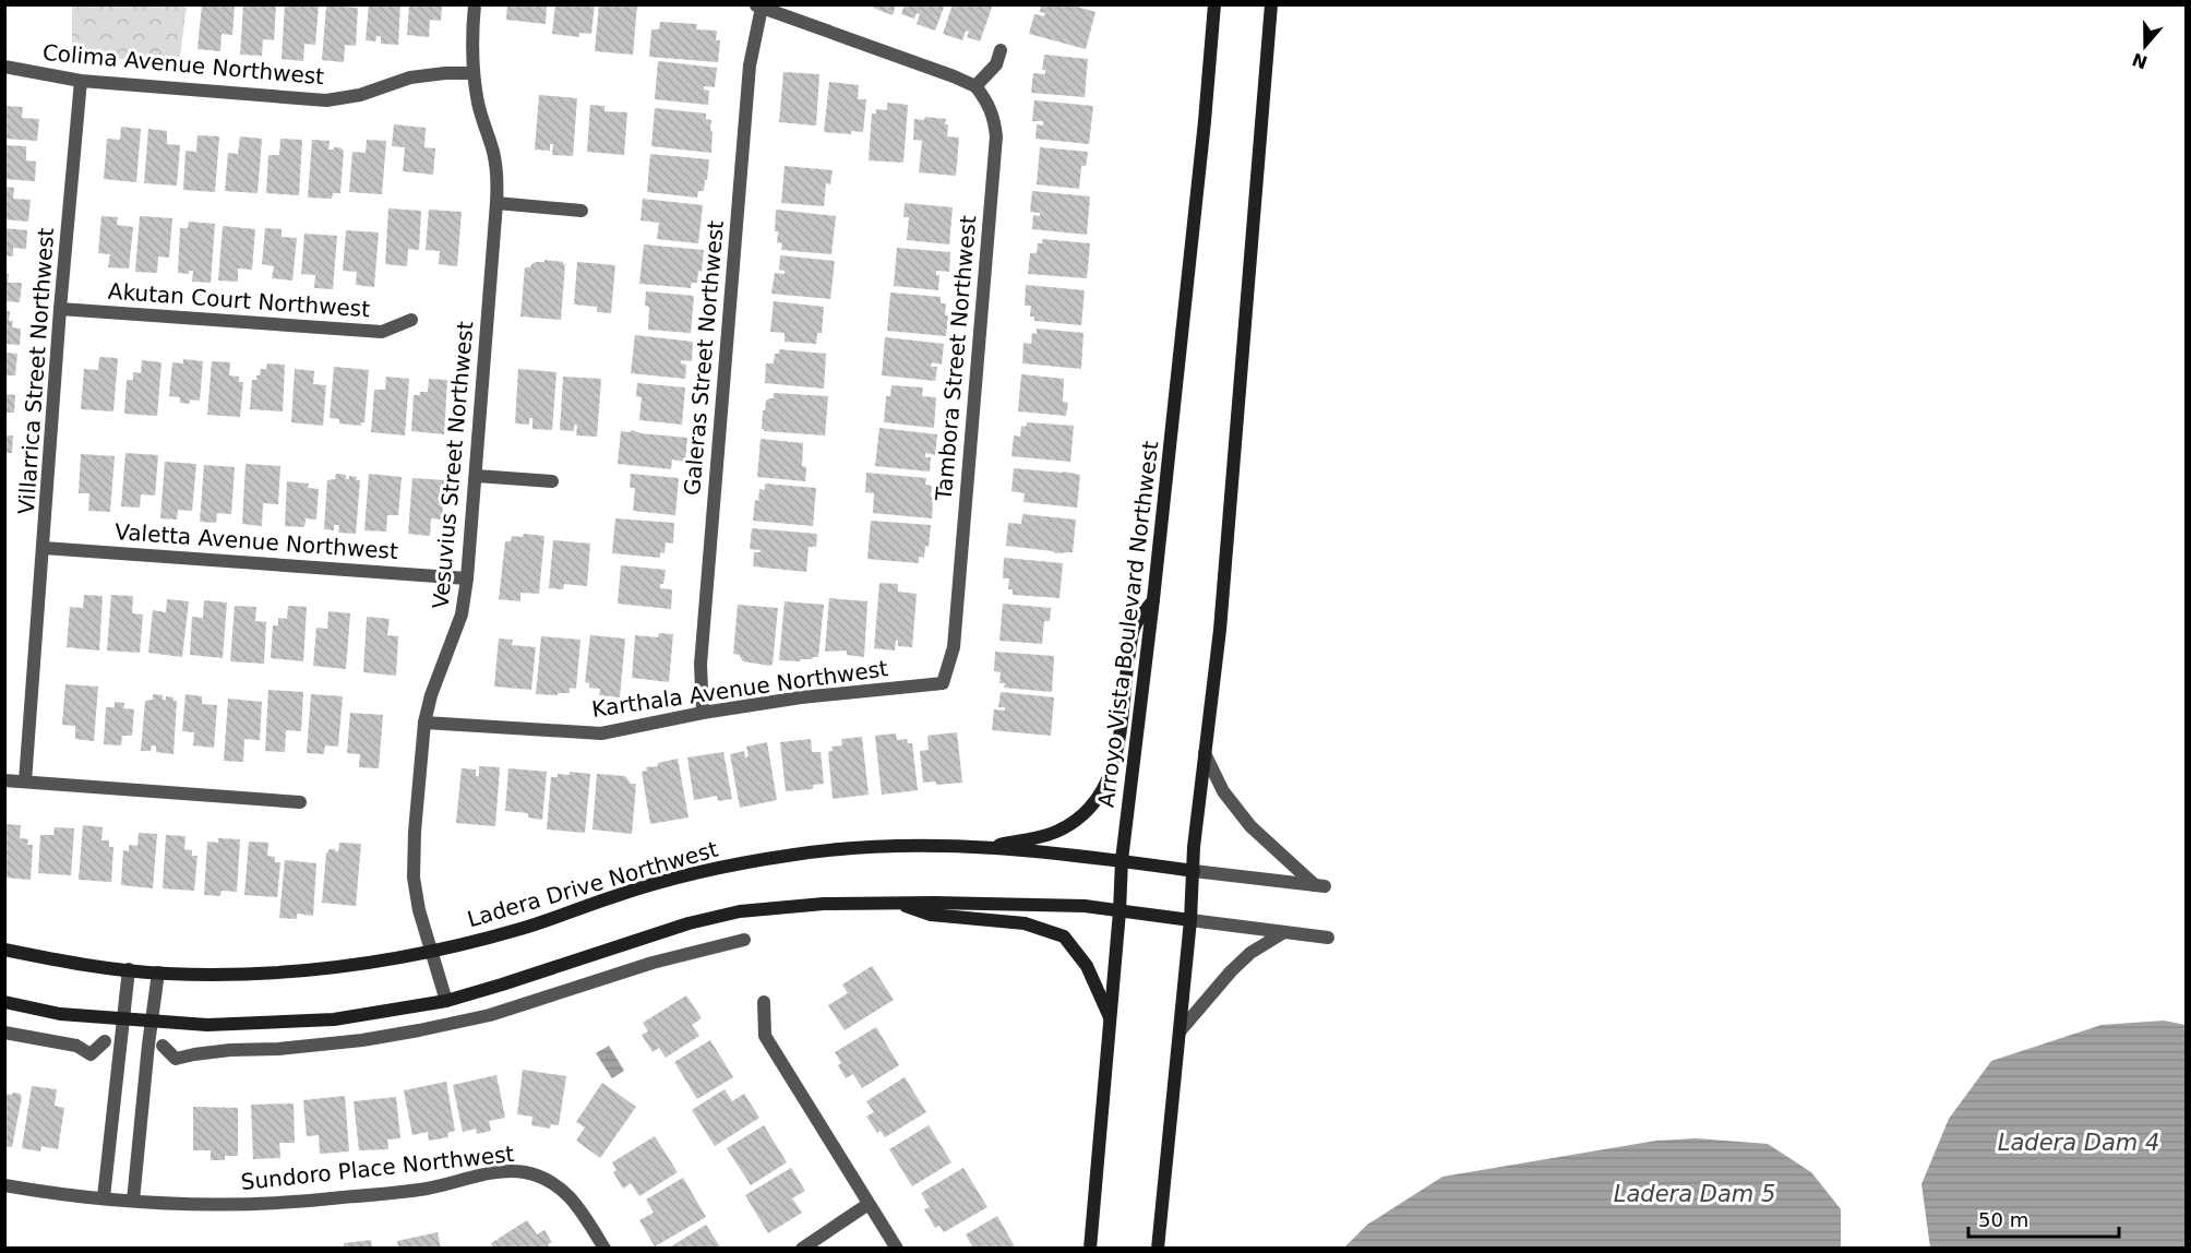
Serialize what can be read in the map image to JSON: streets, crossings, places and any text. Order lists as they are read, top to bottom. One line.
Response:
{"streets":{"main road":["Arroyo Vista Boulevard Northwest","Ladera Drive Northwest"],"street":["Colima Avenue Northwest","Akutan Court Northwest","Galeras Street Northwest","Tambora Street Northwest","Villarrica Street Northwest","Vesuvius Street Northwest","Valetta Avenue Northwest","Karthala Avenue Northwest","Sundoro Place Northwest"]},"crossings":[["Colima Avenue Northwest","Villarrica Street Northwest"],["Colima Avenue Northwest","Vesuvius Street Northwest"],["Akutan Court Northwest","Villarrica Street Northwest"],["Galeras Street Northwest","Karthala Avenue Northwest"],["Tambora Street Northwest","Karthala Avenue Northwest"],["Villarrica Street Northwest","Valetta Avenue Northwest"],["Vesuvius Street Northwest","Valetta Avenue Northwest"],["Vesuvius Street Northwest","Karthala Avenue Northwest"],["Vesuvius Street Northwest","Ladera Drive Northwest"],["Arroyo Vista Boulevard Northwest","Ladera Drive Northwest"]],"water":["Ladera Dam 4","Ladera Dam 5"],"scale_bar":"50 m","north":"bottom"}
